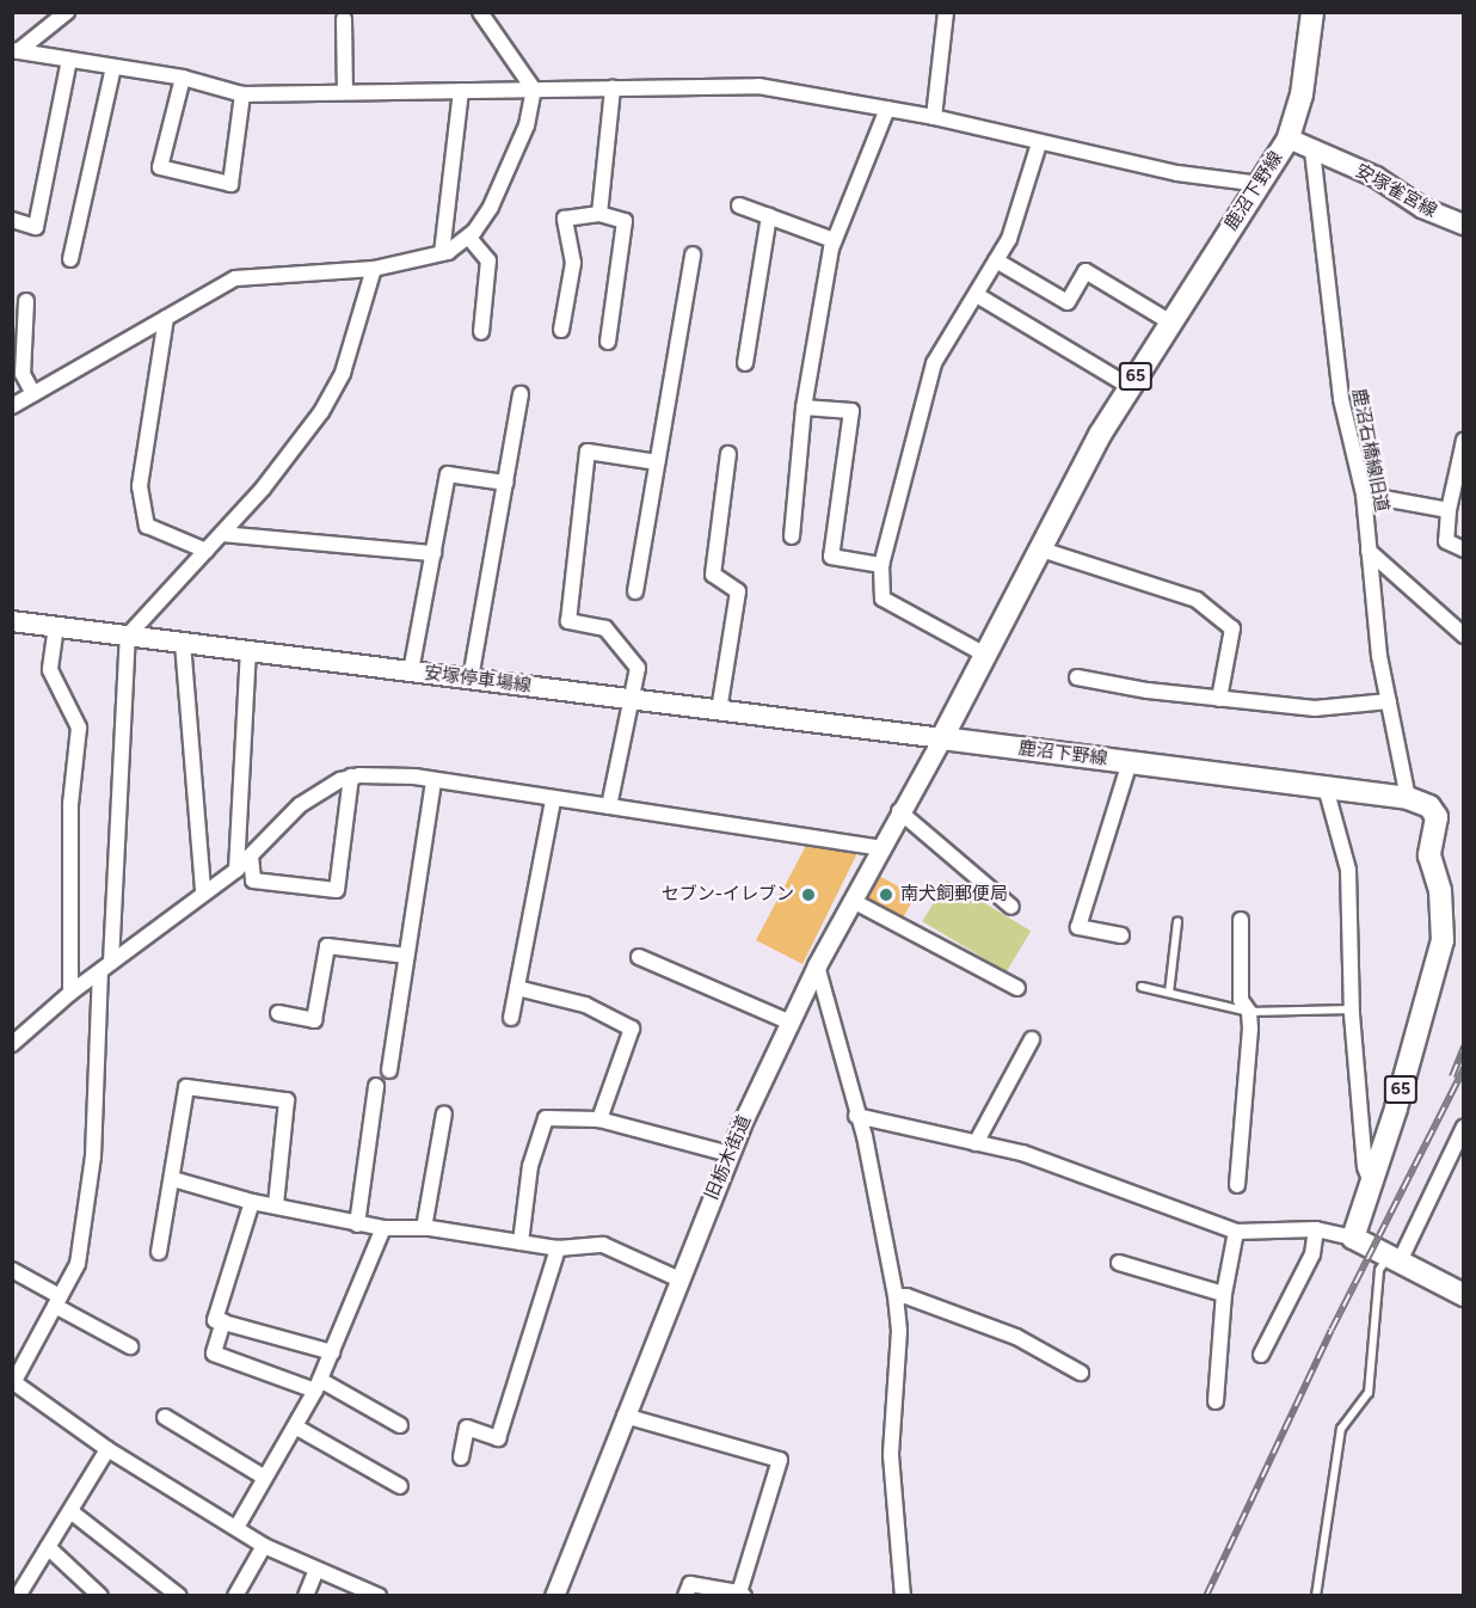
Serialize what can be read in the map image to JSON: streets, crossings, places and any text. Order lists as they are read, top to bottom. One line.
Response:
{"streets":{"main road":["鹿沼下野線","安塚雀宮線","65","安塚停車場線"],"street":["鹿沼石橋線旧道","旧栃木街道"]},"crossings":[["鹿沼下野線","安塚雀宮線"],["鹿沼下野線","鹿沼石橋線旧道"],["鹿沼下野線","安塚停車場線"],["鹿沼下野線","旧栃木街道"],["安塚雀宮線","鹿沼石橋線旧道"],["安塚停車場線","旧栃木街道"]],"places":["セブン-イレブン","南犬飼郵便局"]}
